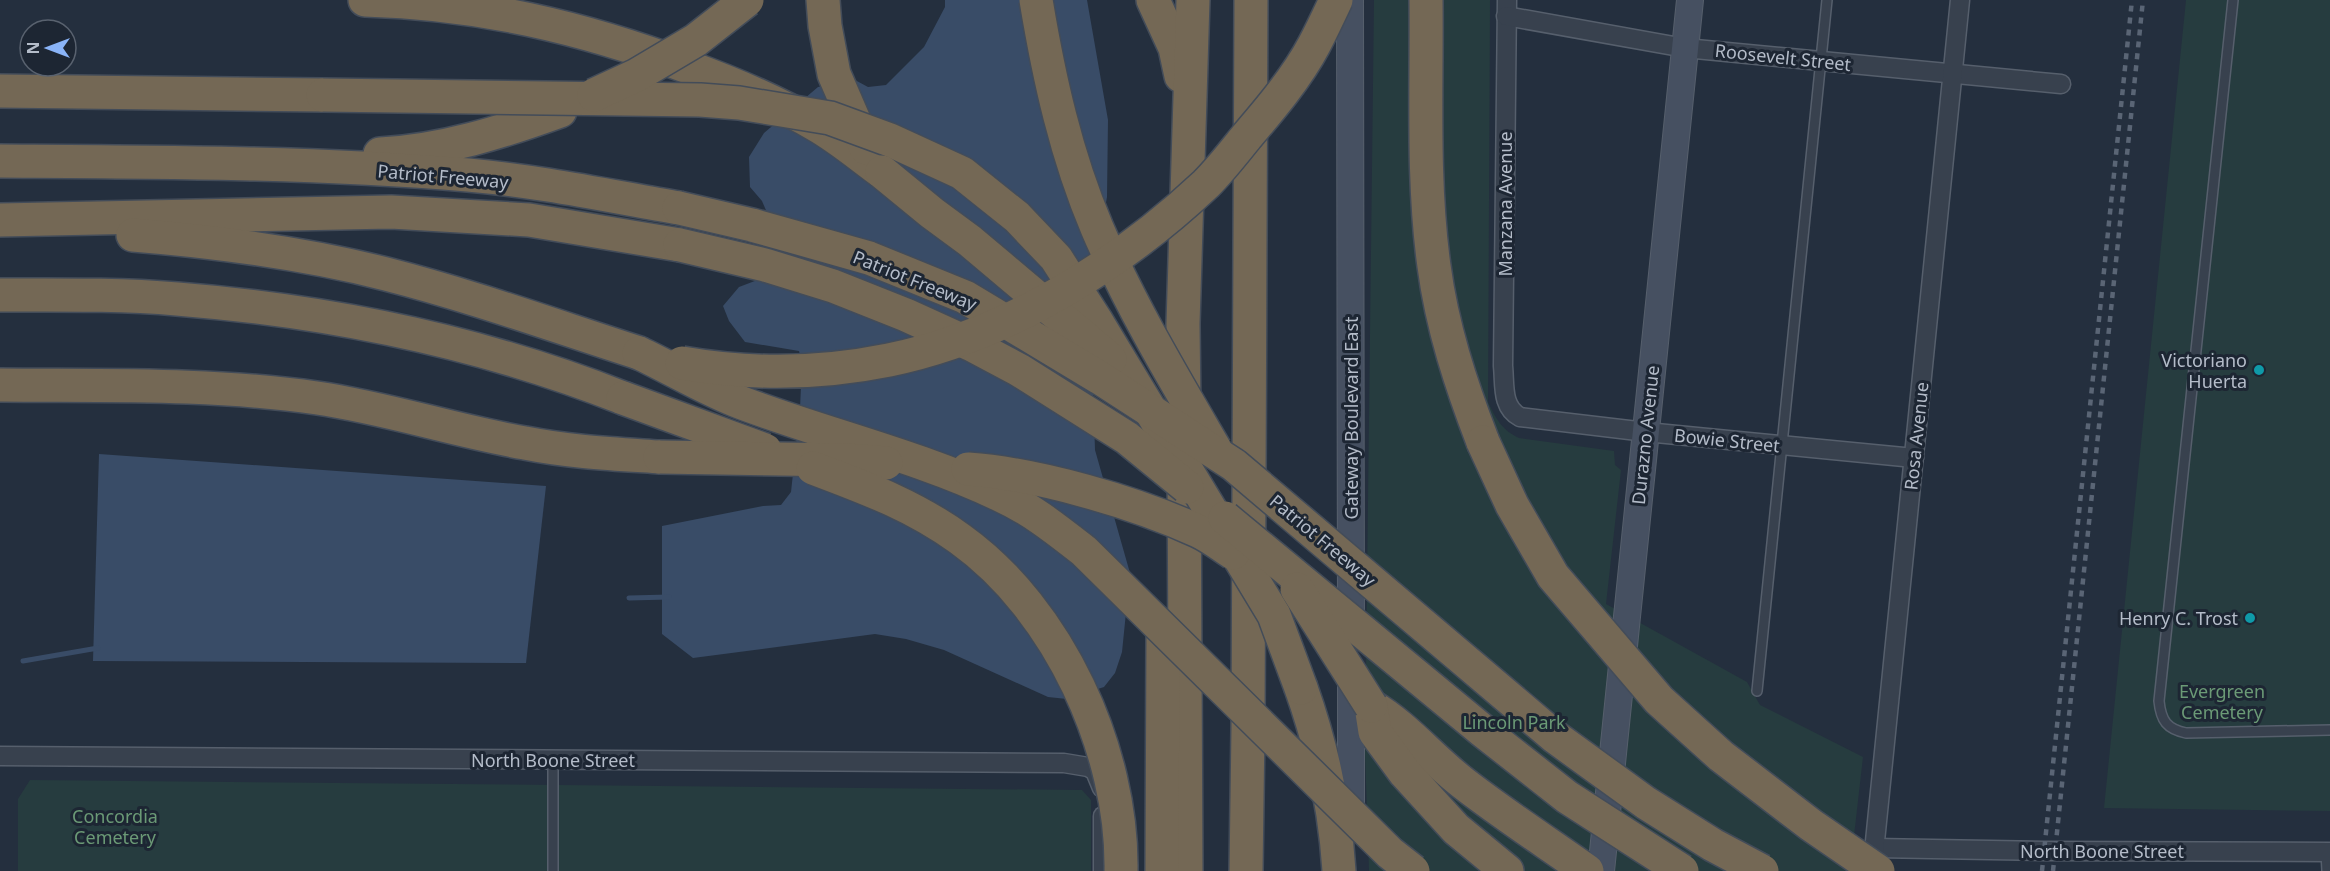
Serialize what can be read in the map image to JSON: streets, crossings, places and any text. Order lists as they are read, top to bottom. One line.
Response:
{"streets":{"highway":["Patriot Freeway"],"street":["Roosevelt Street","Manzana Avenue","Gateway Boulevard East","Durazno Avenue","Rosa Avenue","Bowie Street","North Boone Street"]},"crossings":[["Roosevelt Street","Manzana Avenue"],["Roosevelt Street","Durazno Avenue"],["Roosevelt Street","Rosa Avenue"],["Manzana Avenue","Bowie Street"],["Durazno Avenue","Bowie Street"],["Rosa Avenue","Bowie Street"],["Rosa Avenue","North Boone Street"]],"parks":["Evergreen Cemetery","Lincoln Park","Concordia Cemetery"],"places":["Victoriano Huerta","Henry C. Trost"],"north":"left"}
